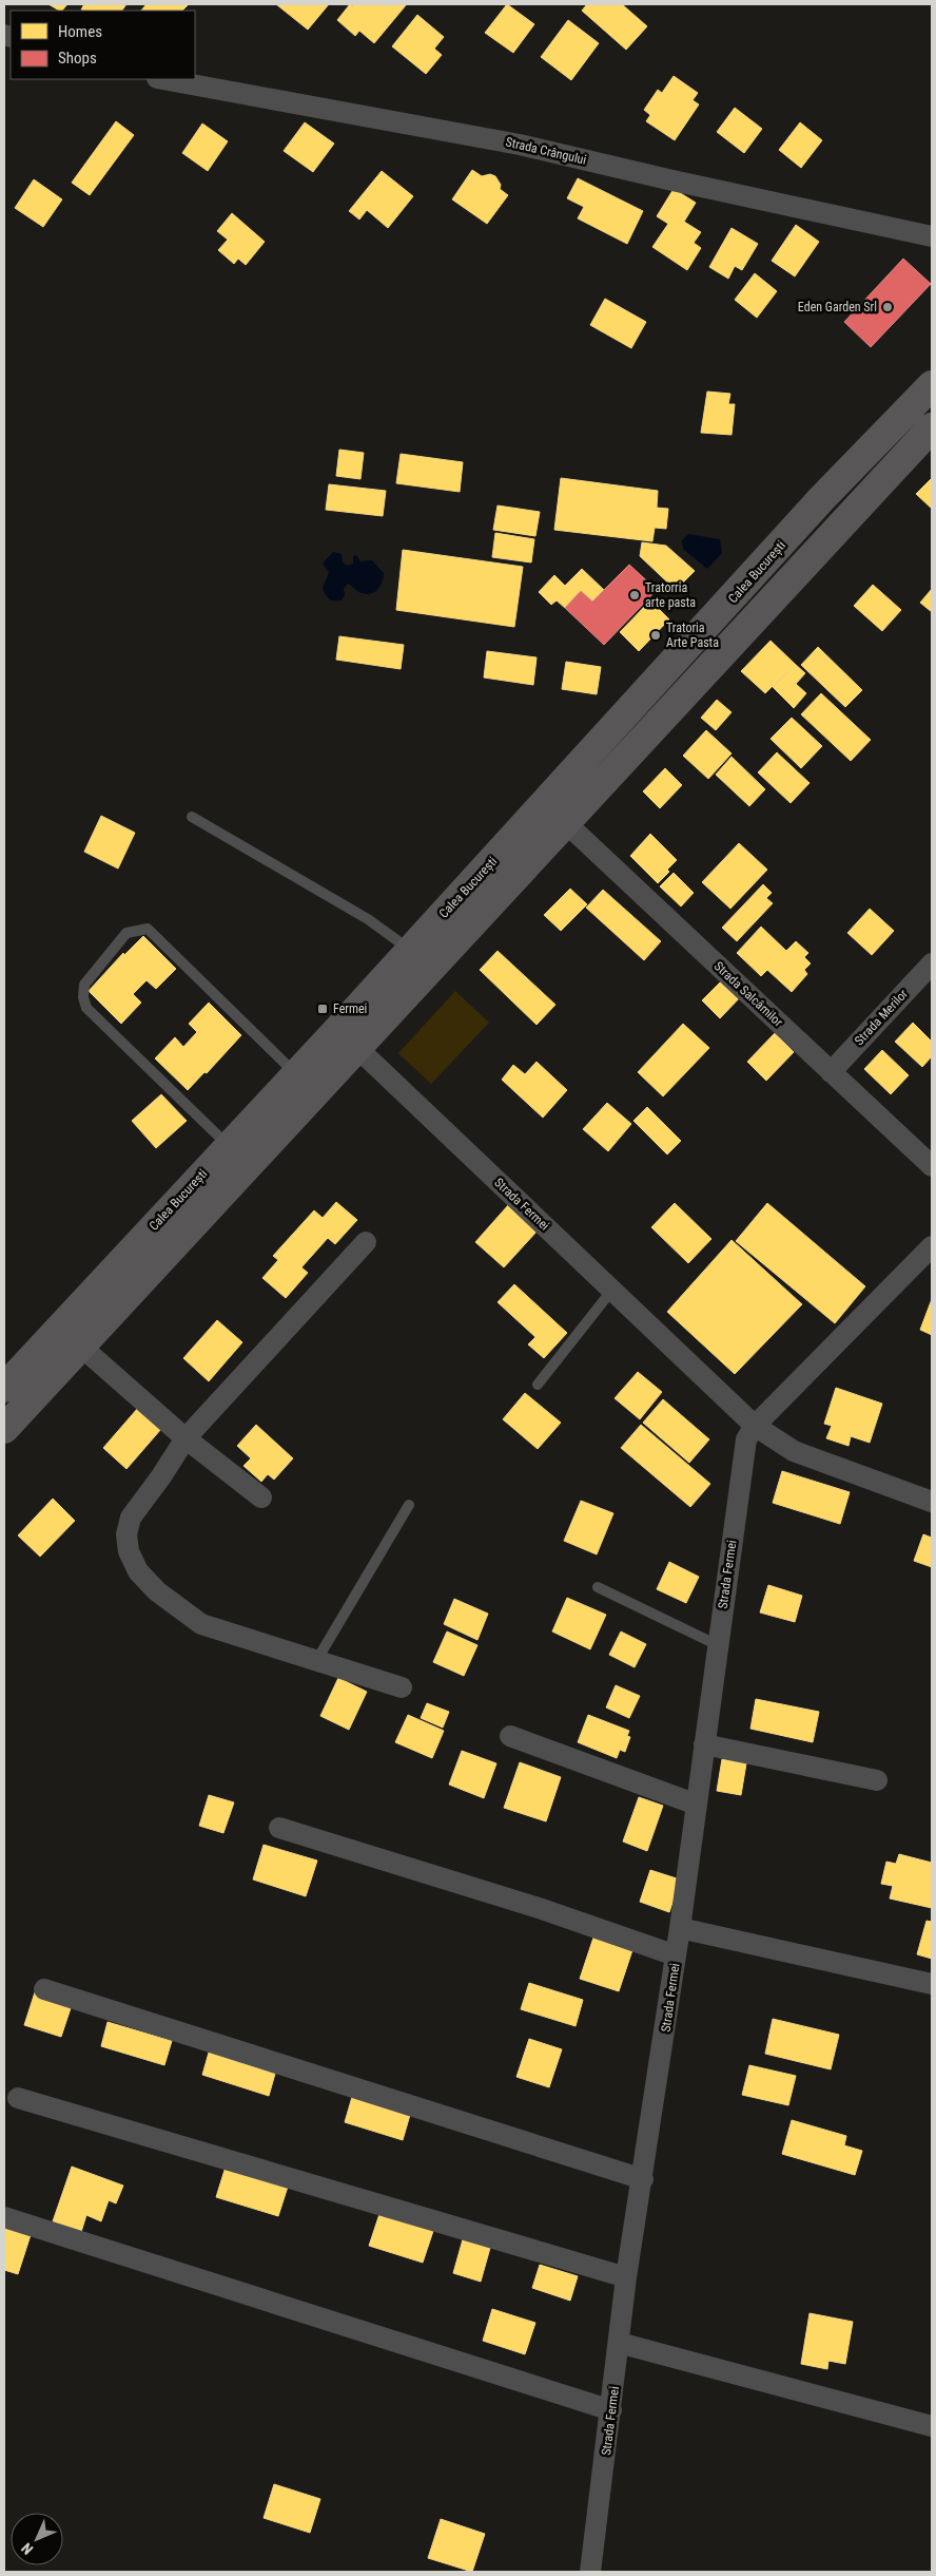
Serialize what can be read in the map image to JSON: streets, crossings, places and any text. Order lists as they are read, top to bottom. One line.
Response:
{"streets":{"highway":["Calea București"],"street":["Strada Crângului","Strada Salcâmilor","Strada Merilor","Strada Fermei"]},"crossings":[["Strada Salcâmilor","Strada Merilor"]],"places":{"other":["Eden Garden Srl","Tratorria arte pasta","Tratoria Arte Pasta"],"transit":["Fermei"]},"legend":["Homes","Shops"],"north":"bottom left"}
